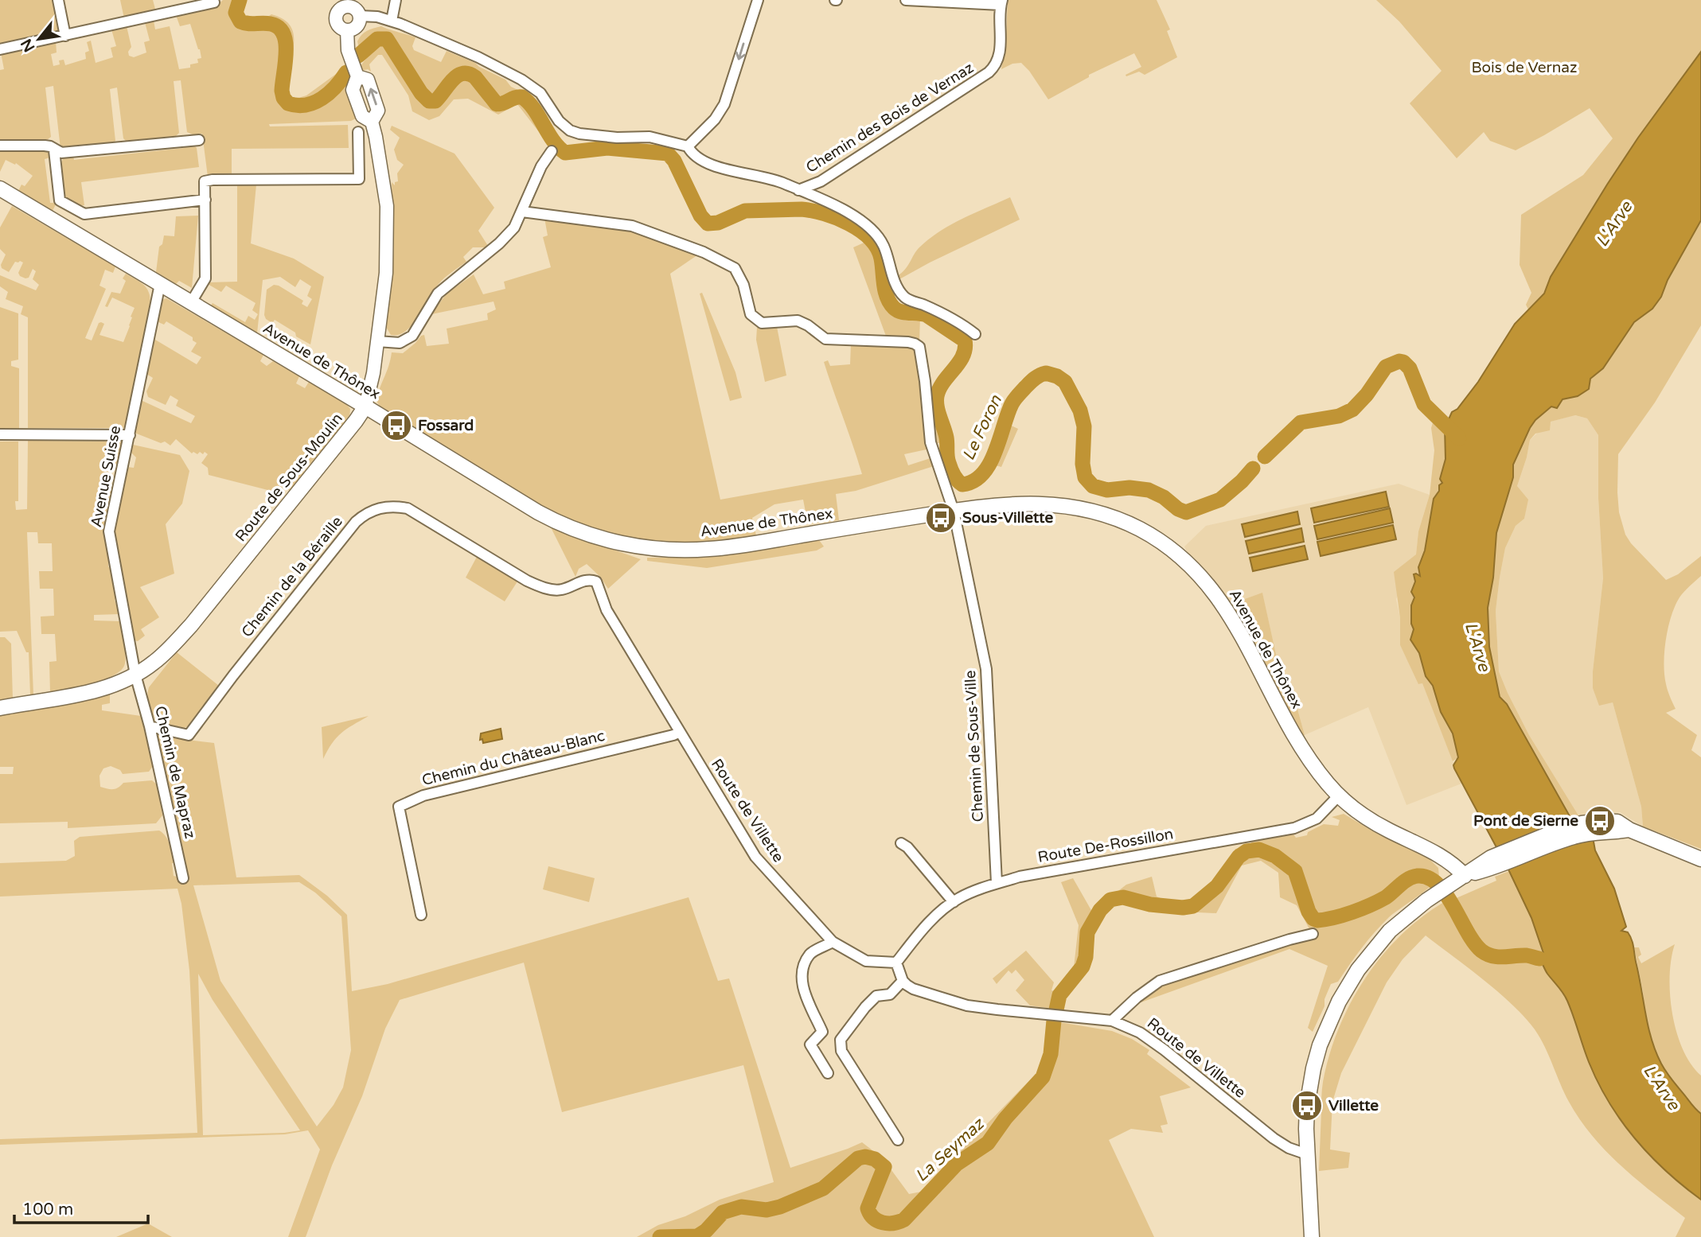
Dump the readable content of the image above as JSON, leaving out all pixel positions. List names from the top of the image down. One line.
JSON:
{"streets":{"main road":["Avenue de Thônex","Route de Sous-Moulin"],"street":["Chemin des Bois de Vernaz","Avenue Suisse","Chemin de la Béraille","Chemin de Sous-Ville","Chemin du Château-Blanc","Chemin de Mapraz","Route de Villette","Route De-Rossillon"]},"crossings":[["Avenue de Thônex","Avenue Suisse"],["Avenue de Thônex","Route de Sous-Moulin"],["Avenue de Thônex","Chemin de Sous-Ville"],["Avenue de Thônex","Route De-Rossillon"],["Avenue Suisse","Route de Sous-Moulin"],["Avenue Suisse","Chemin de Mapraz"],["Route de Sous-Moulin","Chemin de Mapraz"],["Chemin de la Béraille","Chemin de Mapraz"],["Chemin de la Béraille","Route de Villette"],["Chemin de Sous-Ville","Route De-Rossillon"],["Chemin du Château-Blanc","Route de Villette"],["Route de Villette","Route De-Rossillon"]],"water":["L'Arve","Le Foron","La Seymaz"],"parks":["Bois de Vernaz"],"places":{"bus stop":["Fossard","Sous-Villette","Pont de Sierne","Villette"]},"scale_bar":"100 m","north":"bottom left"}
